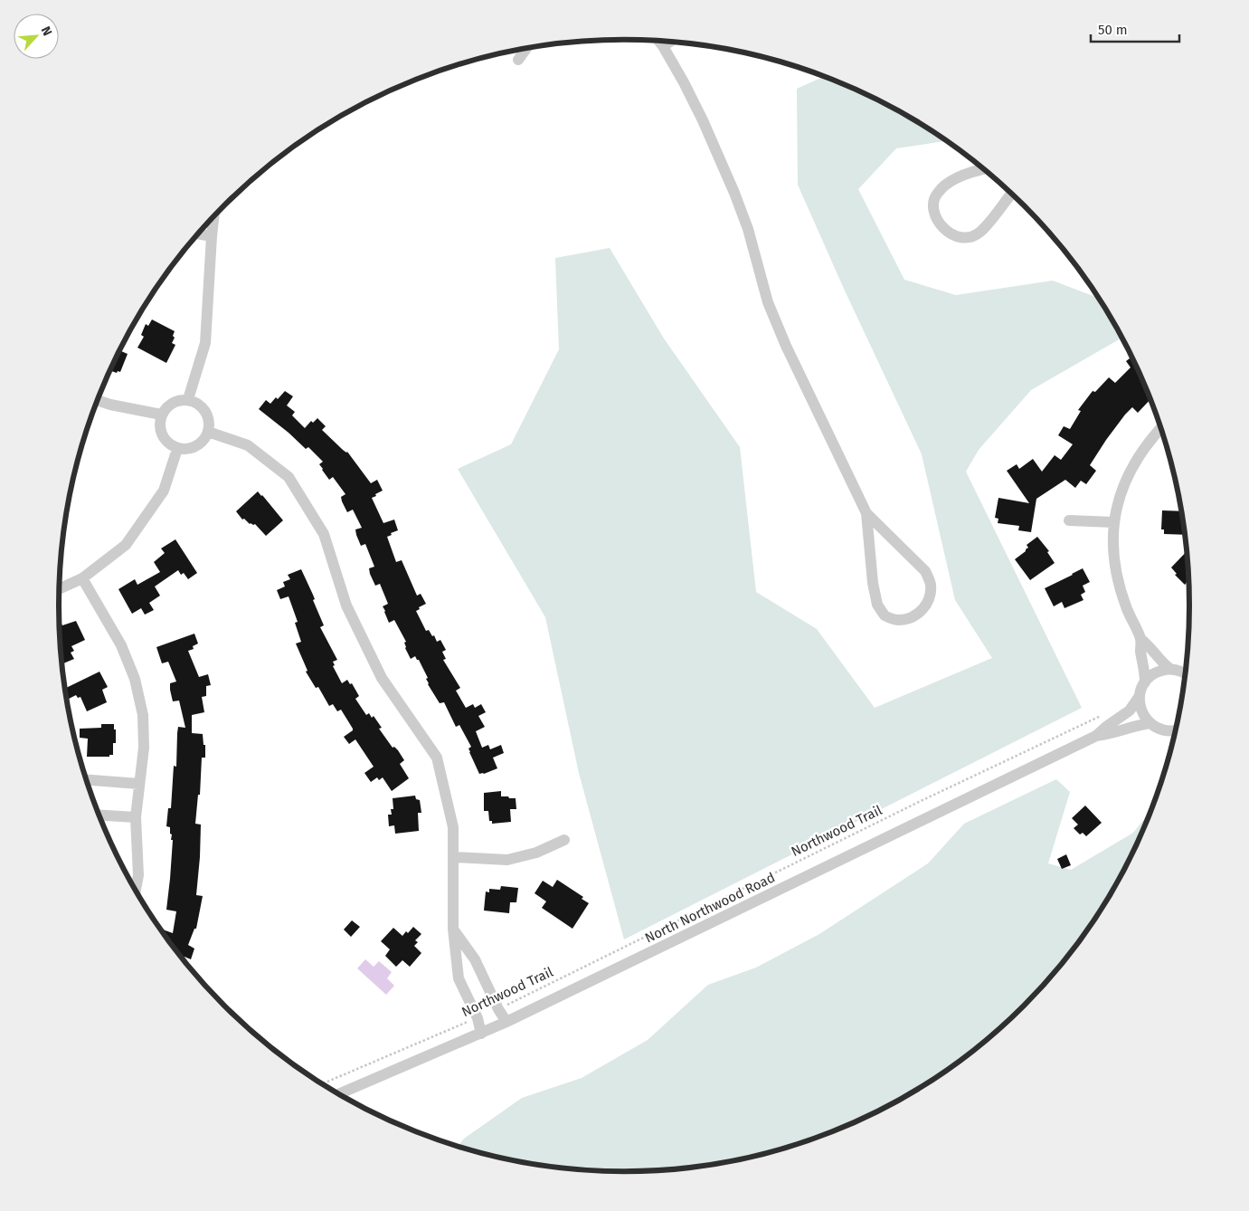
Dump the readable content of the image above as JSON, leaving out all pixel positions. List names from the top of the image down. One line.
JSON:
{"streets":{"street":["North Northwood Road"],"path":["Northwood Trail"]},"scale_bar":"50 m","north":"top right"}
